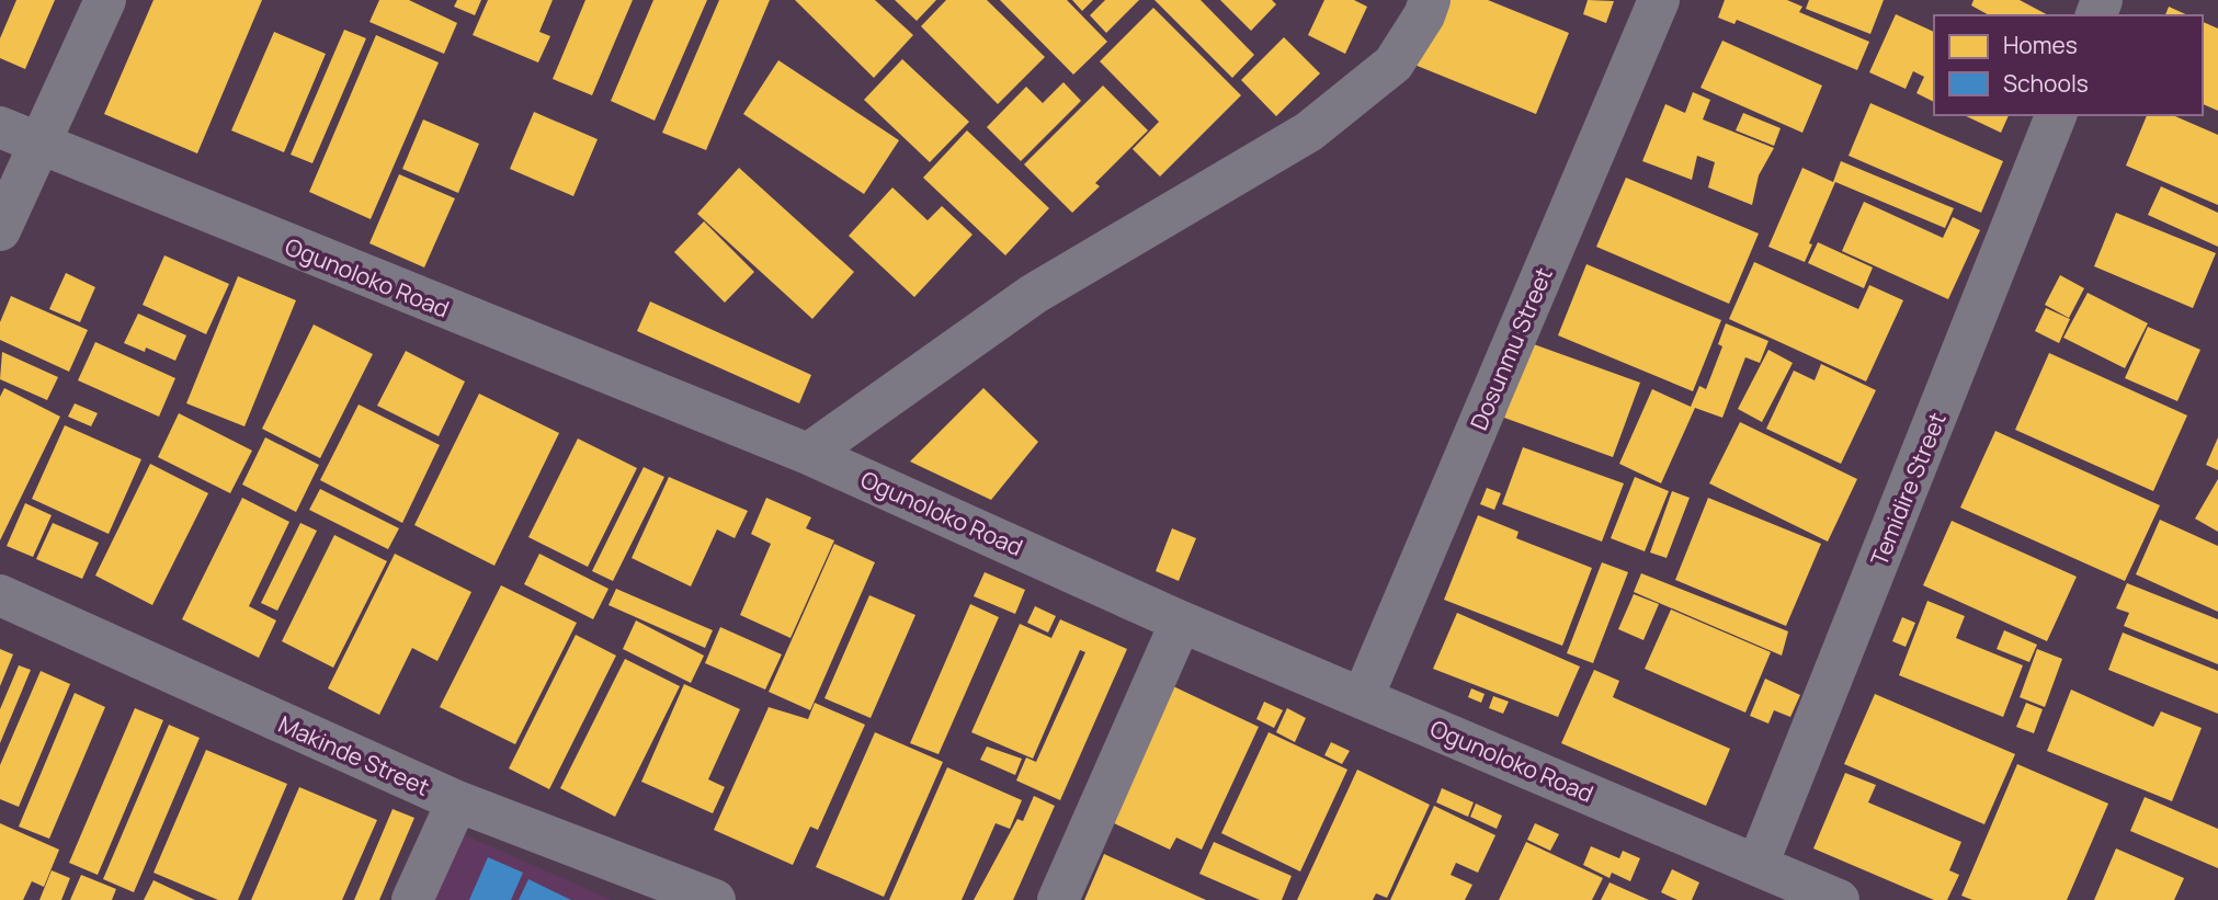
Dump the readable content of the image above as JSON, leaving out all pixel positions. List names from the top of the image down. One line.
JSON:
{"streets":{"street":["Ogunoloko Road","Dosunmu Street","Temidire Street","Makinde Street"]},"crossings":[["Ogunoloko Road","Dosunmu Street"],["Ogunoloko Road","Temidire Street"]],"legend":["Homes","Schools"]}
